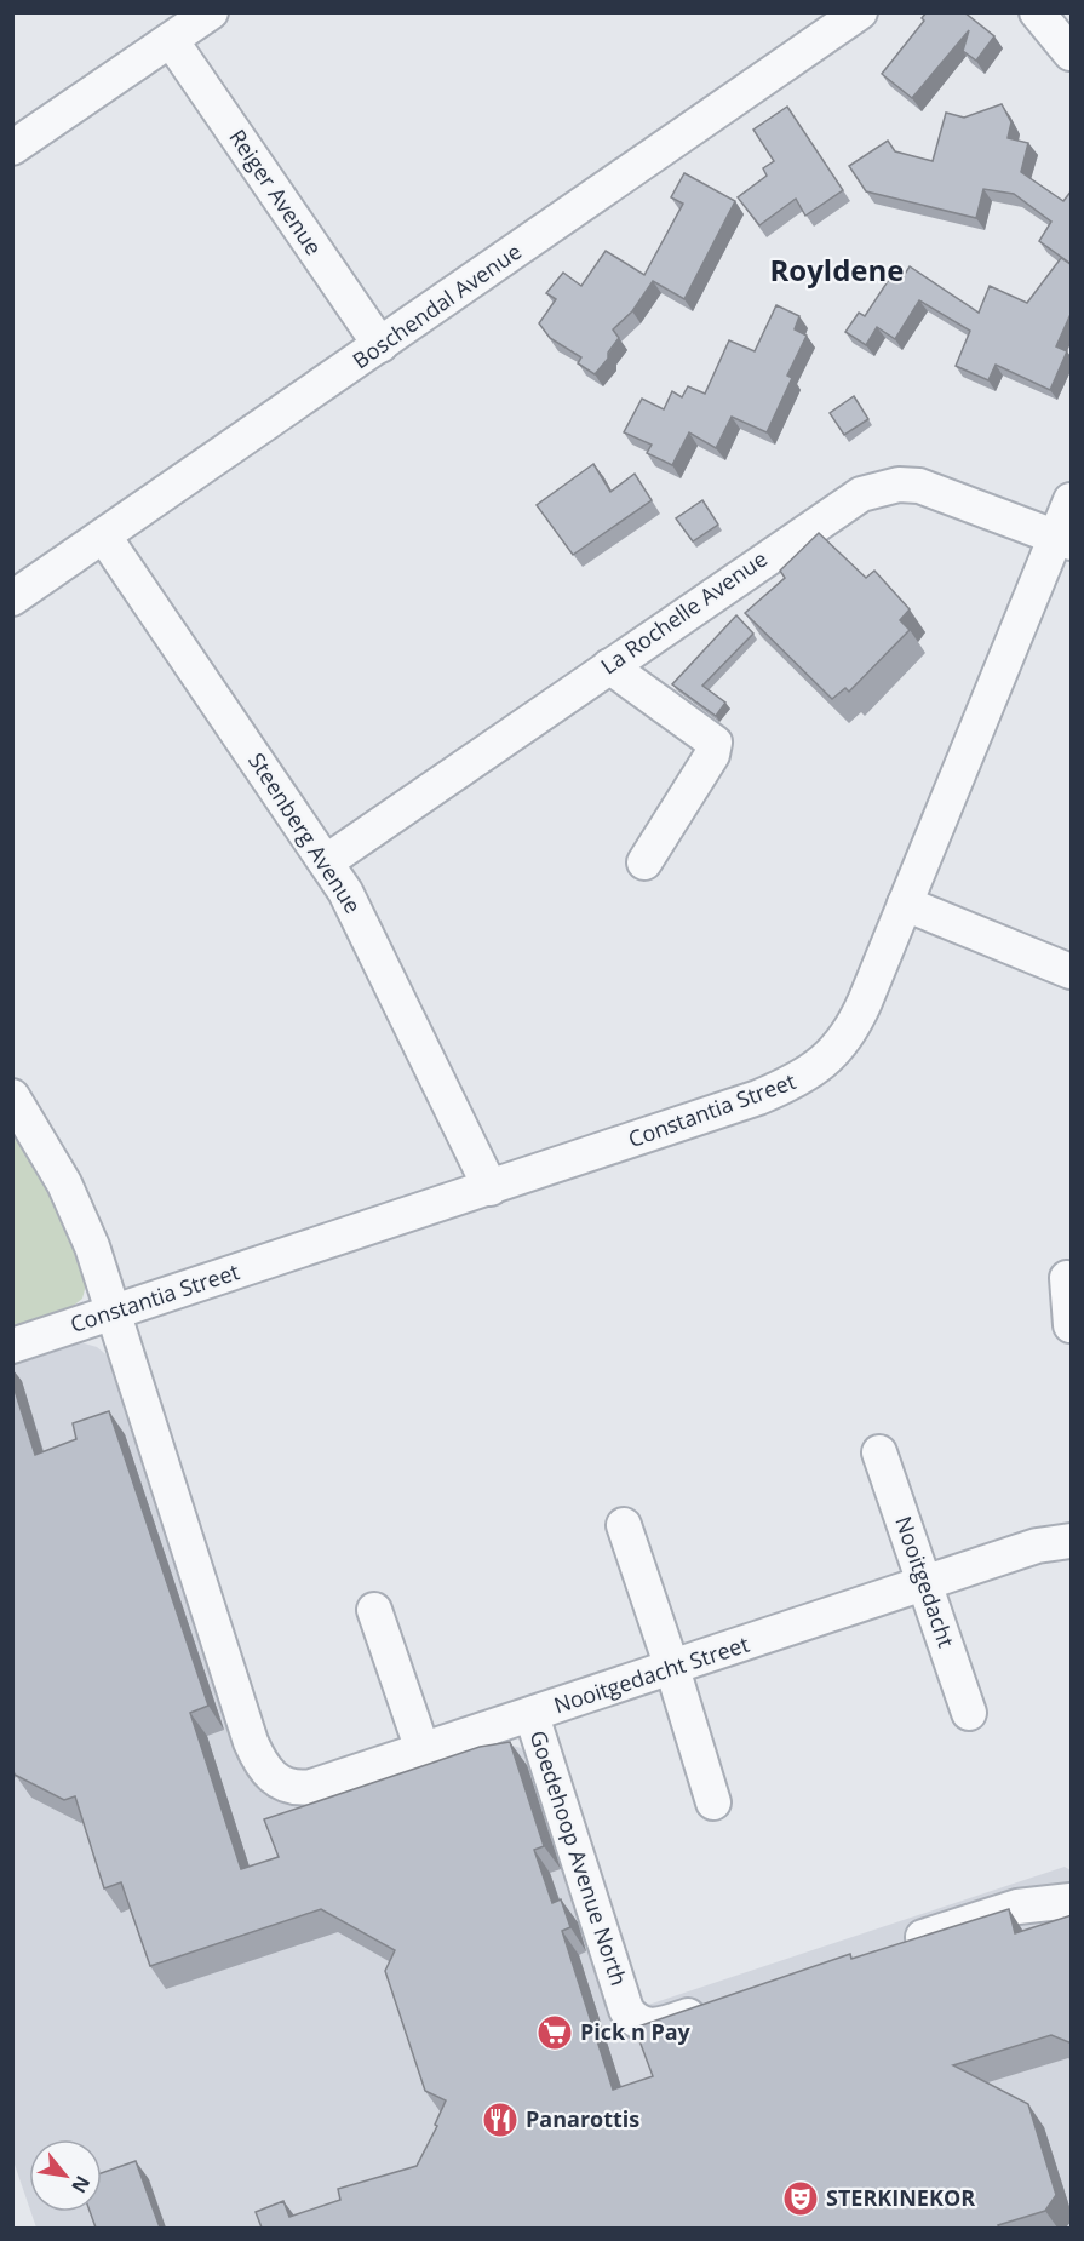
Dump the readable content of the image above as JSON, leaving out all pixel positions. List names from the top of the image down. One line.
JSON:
{"streets":{"street":["Reiger Avenue","Boschendal Avenue","La Rochelle Avenue","Steenberg Avenue","Constantia Street","Nooitgedacht","Nooitgedacht Street","Goedehoop Avenue North"]},"crossings":[["Reiger Avenue","Boschendal Avenue"],["Boschendal Avenue","Steenberg Avenue"],["La Rochelle Avenue","Steenberg Avenue"],["La Rochelle Avenue","Constantia Street"],["Steenberg Avenue","Constantia Street"],["Constantia Street","Nooitgedacht Street"],["Nooitgedacht","Nooitgedacht Street"],["Nooitgedacht Street","Goedehoop Avenue North"]],"districts":["Royldene"],"places":{"supermarket":["Pick n Pay"],"restaurant":["Panarottis"],"theatre":["STERKINEKOR"]},"north":"bottom right"}
